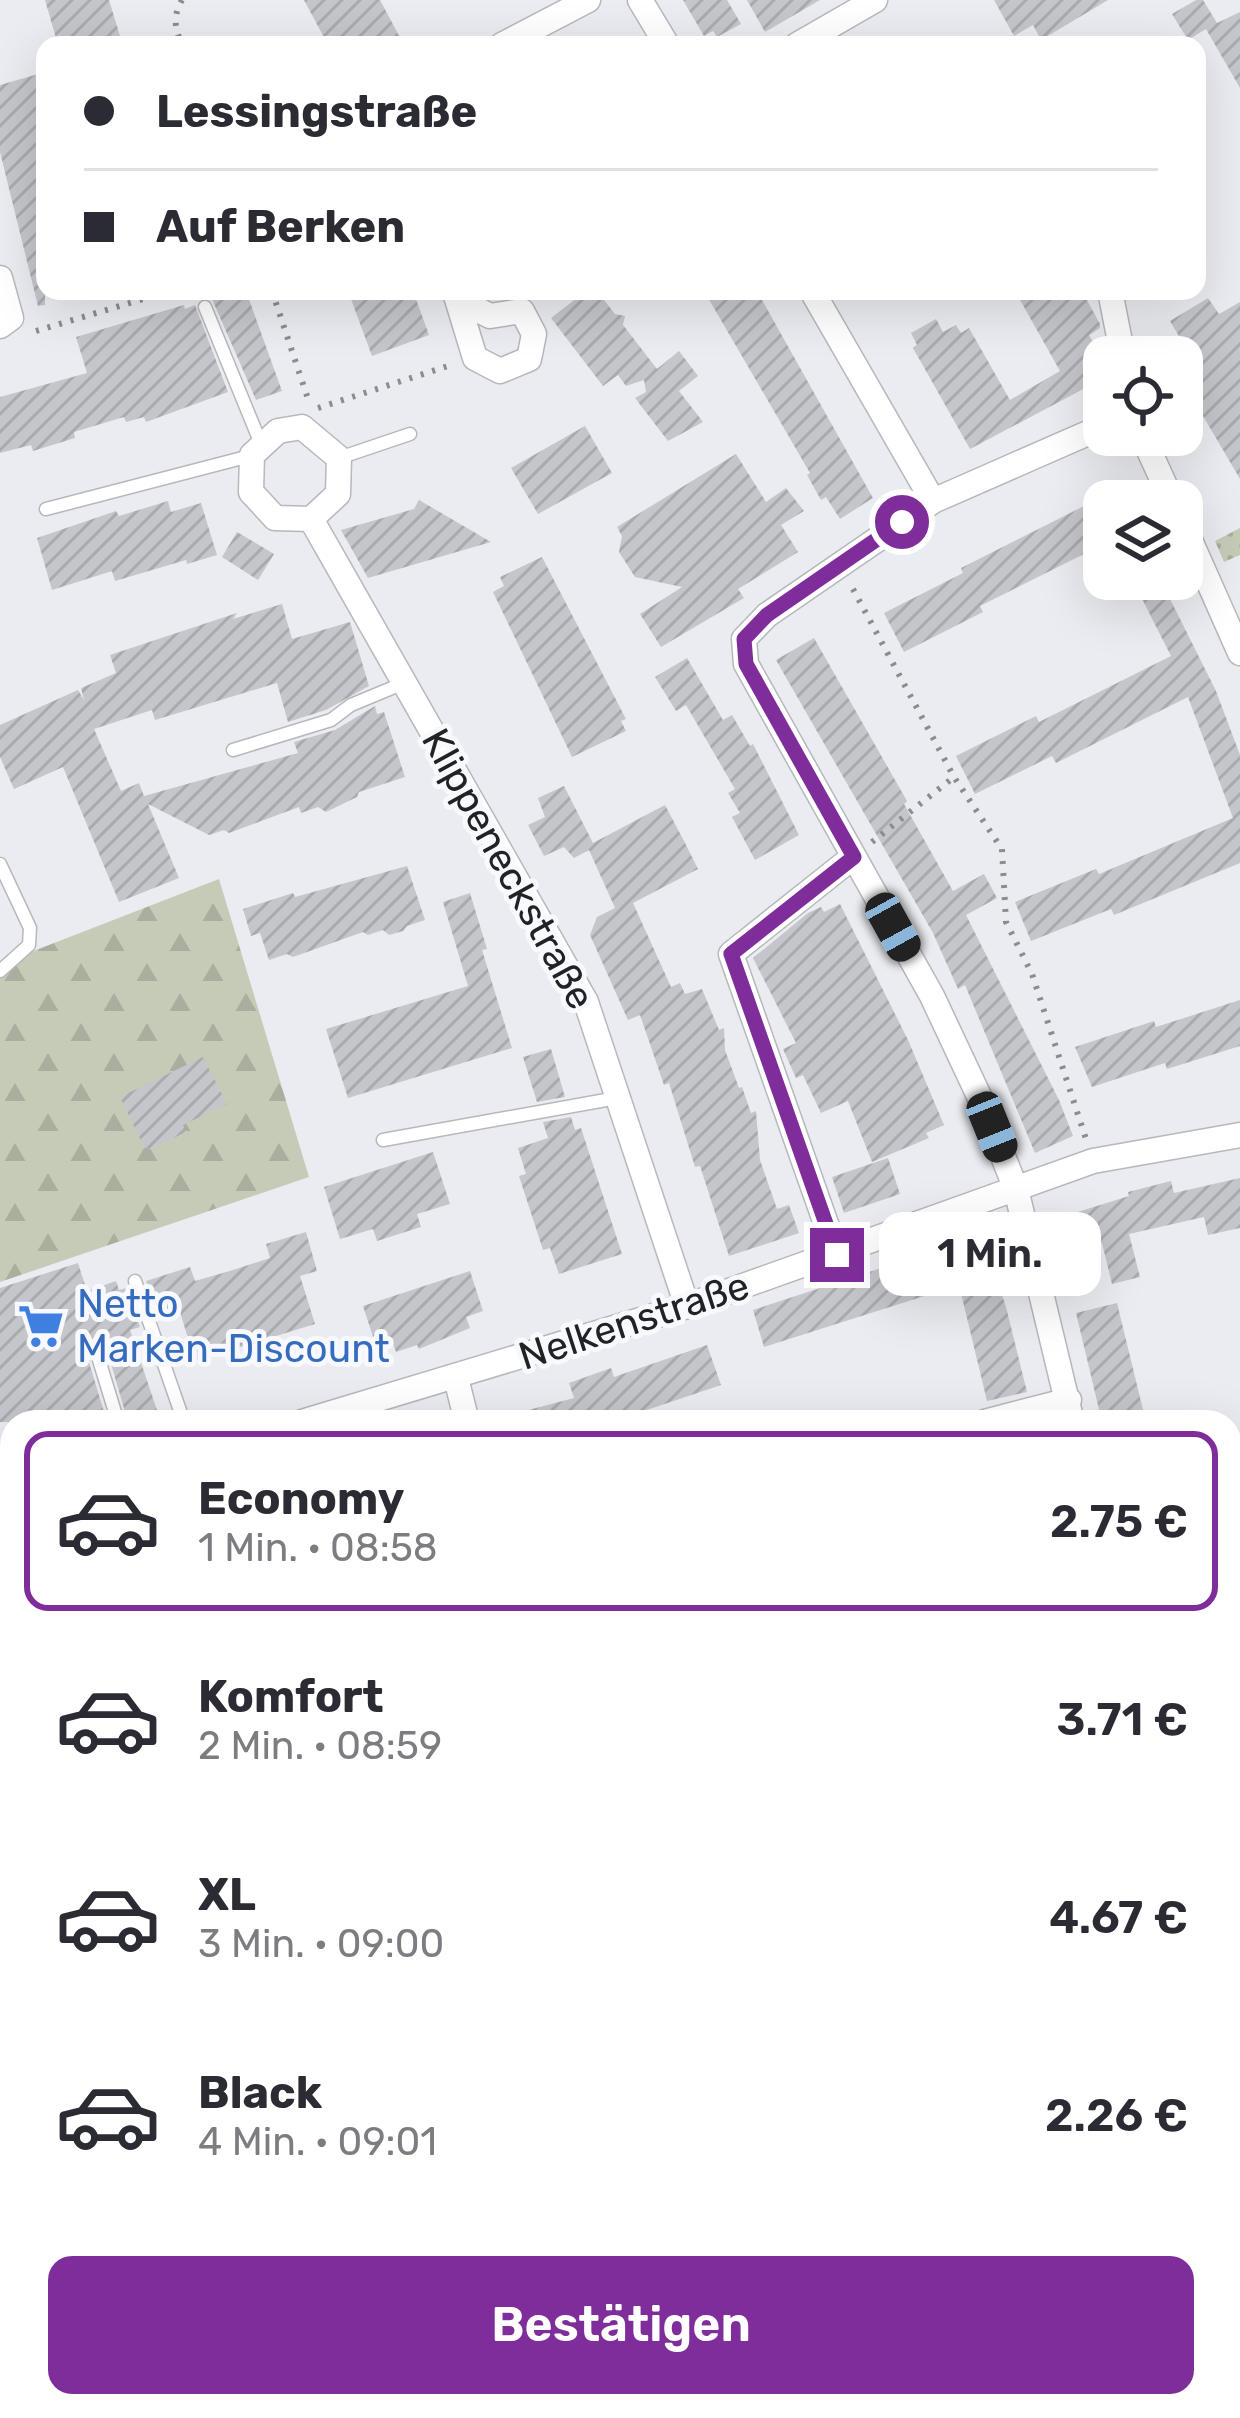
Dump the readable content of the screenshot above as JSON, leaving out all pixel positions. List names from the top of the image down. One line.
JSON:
{"streets":{"street":["Klippeneckstraße","Nelkenstraße"]},"crossings":[["Klippeneckstraße","Nelkenstraße"]],"places":{"supermarket":["Netto Marken-Discount"]},"page":{"banner":["Lessingstraße","Auf Berken"],"bubble":"1 Min.","list":[{"name":"Economy","note":"1 Min. · 08:58","value":"2.75 €"},{"name":"Komfort","note":"2 Min. · 08:59","value":"3.71 €"},{"name":"XL","note":"3 Min. · 09:00","value":"4.67 €"},{"name":"Black","note":"4 Min. · 09:01","value":"2.26 €"}],"buttons":"Bestätigen"}}
